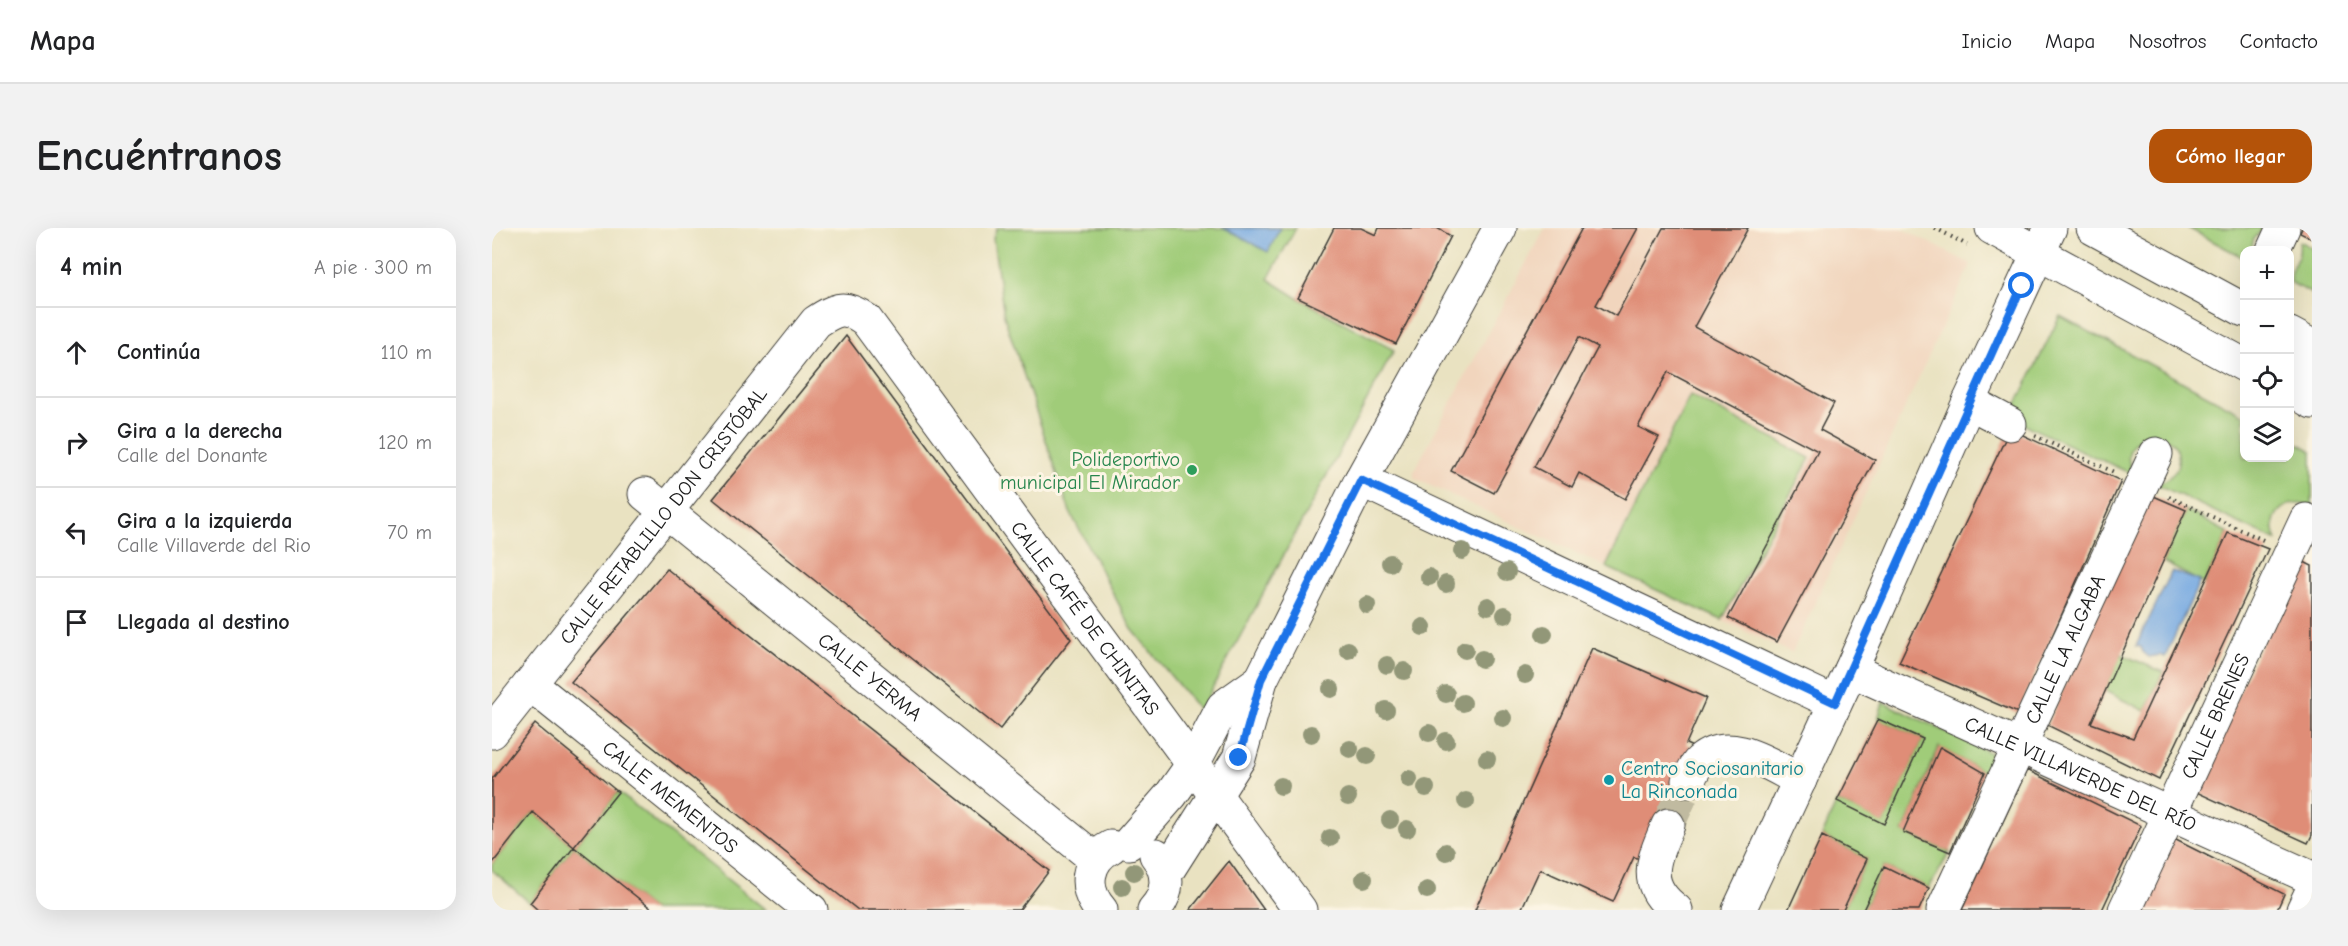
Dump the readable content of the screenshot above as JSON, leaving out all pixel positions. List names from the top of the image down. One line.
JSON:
{"streets":{"street":["CALLE RETABLILLO DON CRISTÓBAL","CALLE CAFÉ DE CHINITAS","CALLE LA ALGABA","CALLE YERMA","CALLE BRENES","CALLE VILLAVERDE DEL RÍO","CALLE MEMENTOS"]},"crossings":[["CALLE RETABLILLO DON CRISTÓBAL","CALLE CAFÉ DE CHINITAS"],["CALLE RETABLILLO DON CRISTÓBAL","CALLE YERMA"],["CALLE RETABLILLO DON CRISTÓBAL","CALLE MEMENTOS"],["CALLE LA ALGABA","CALLE VILLAVERDE DEL RÍO"],["CALLE BRENES","CALLE VILLAVERDE DEL RÍO"]],"places":["Polideportivo municipal El Mirador","Centro Sociosanitario La Rinconada"],"page":{"header":"Mapa","nav":["Inicio","Mapa","Nosotros","Contacto"],"buttons":"Cómo llegar","title":"Encuéntranos","heading":["4 min","A pie · 300 m"],"map_buttons":["+","−"],"list":[["Continúa","110 m"],["Gira a la derecha","Calle del Donante","120 m"],["Gira a la izquierda","Calle Villaverde del Rio","70 m"],"Llegada al destino"]}}
